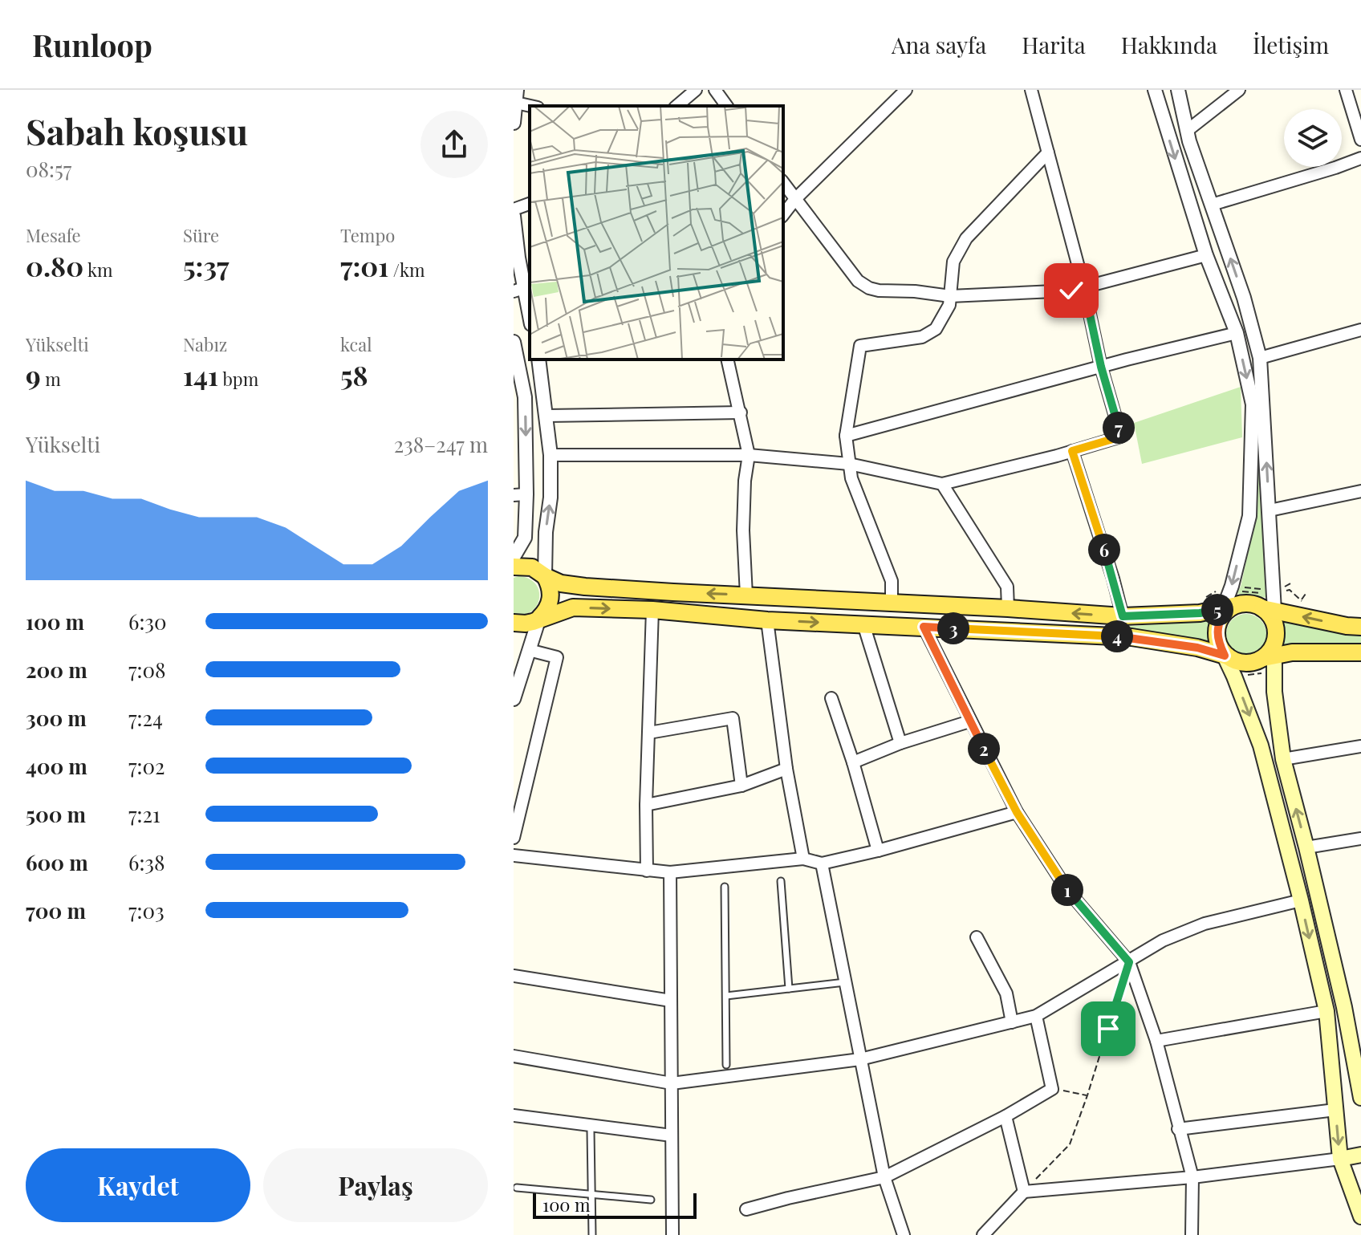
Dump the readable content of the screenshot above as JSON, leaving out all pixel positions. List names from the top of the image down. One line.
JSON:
{"scale_bar":"100 m","page":{"header":"Runloop","nav":["Ana sayfa","Harita","Hakkında","İletişim"],"heading":["Sabah koşusu","08:57"],"stats":[["Mesafe","0.80 km"],["Süre","5:37"],["Tempo","7:01 /km"],["Yükselti","9 m"],["Nabız","141 bpm"],["kcal","58"]],"pins":["7","6","5","3","4","2","1"],"chart":["Yükselti","238–247 m"],"list":[{"name":"100 m","note":"6:30"},{"name":"200 m","note":"7:08"},{"name":"300 m","note":"7:24"},{"name":"400 m","note":"7:02"},{"name":"500 m","note":"7:21"},{"name":"600 m","note":"6:38"},{"name":"700 m","note":"7:03"}],"buttons":["Kaydet","Paylaş"],"scale":"100 m"}}
